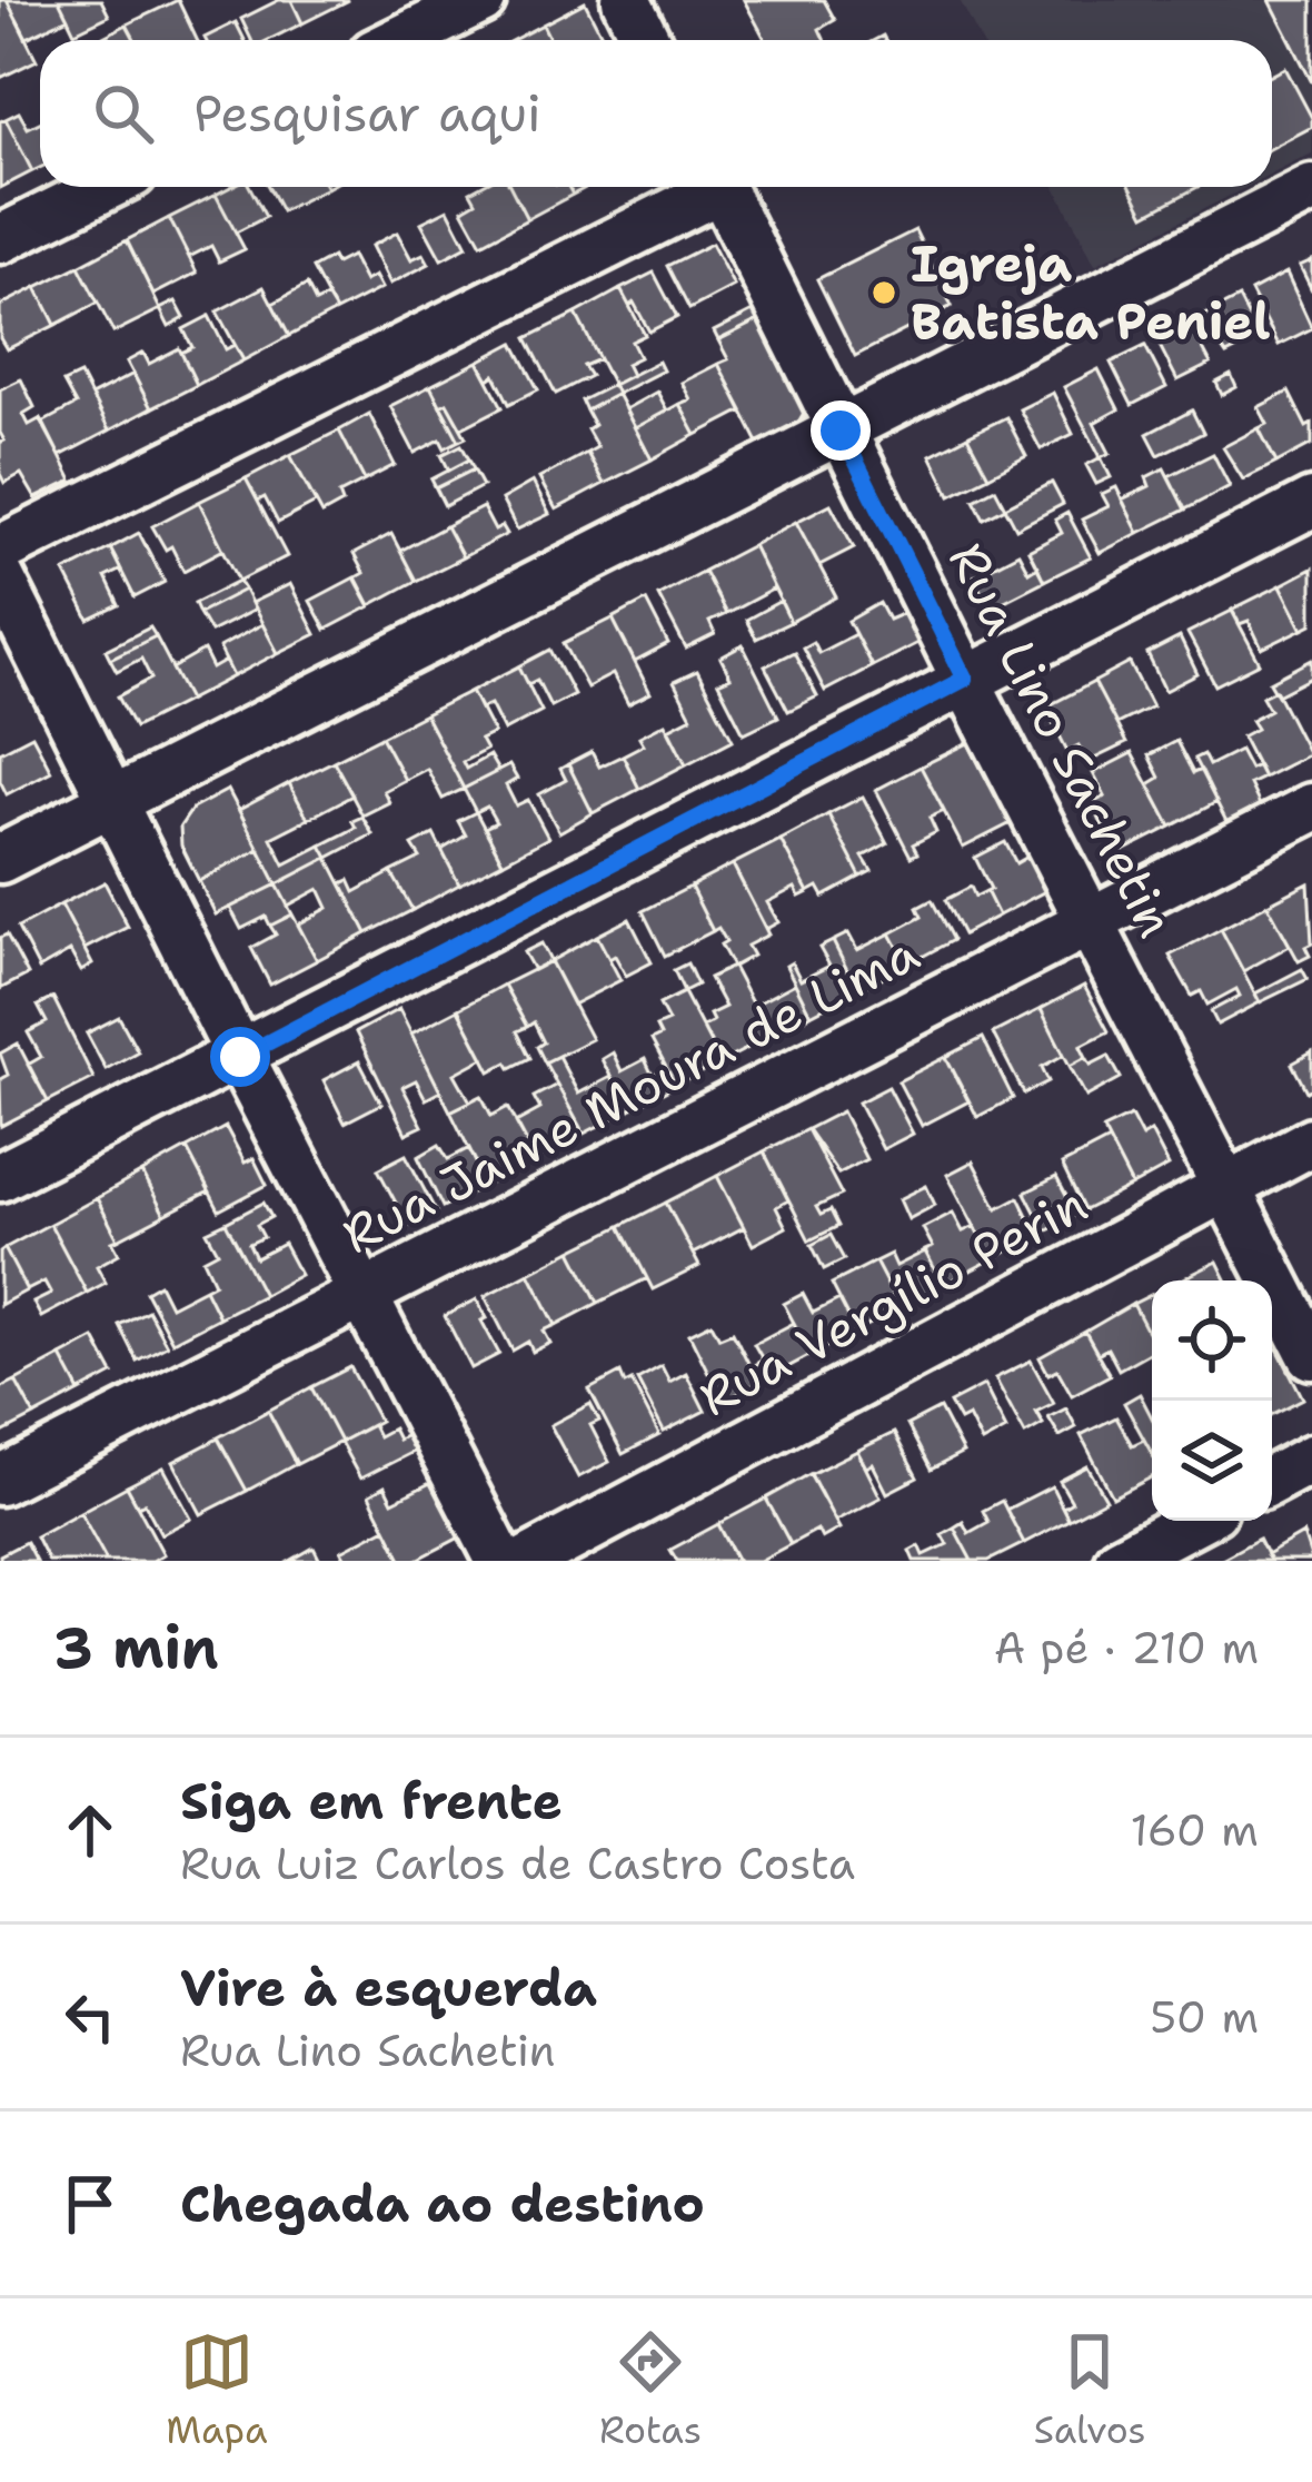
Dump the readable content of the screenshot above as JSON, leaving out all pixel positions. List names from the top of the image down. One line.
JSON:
{"streets":{"street":["Rua Lino Sachetin","Rua Jaime Moura de Lima","Rua Vergílio Perin"]},"crossings":[["Rua Lino Sachetin","Rua Jaime Moura de Lima"],["Rua Lino Sachetin","Rua Vergílio Perin"]],"places":["Igreja Batista Peniel"],"page":{"search":"Pesquisar aqui","heading":["3 min","A pé · 210 m"],"list":[["Siga em frente","Rua Luiz Carlos de Castro Costa","160 m"],["Vire à esquerda","Rua Lino Sachetin","50 m"],"Chegada ao destino"],"nav":["Mapa","Rotas","Salvos"]}}
